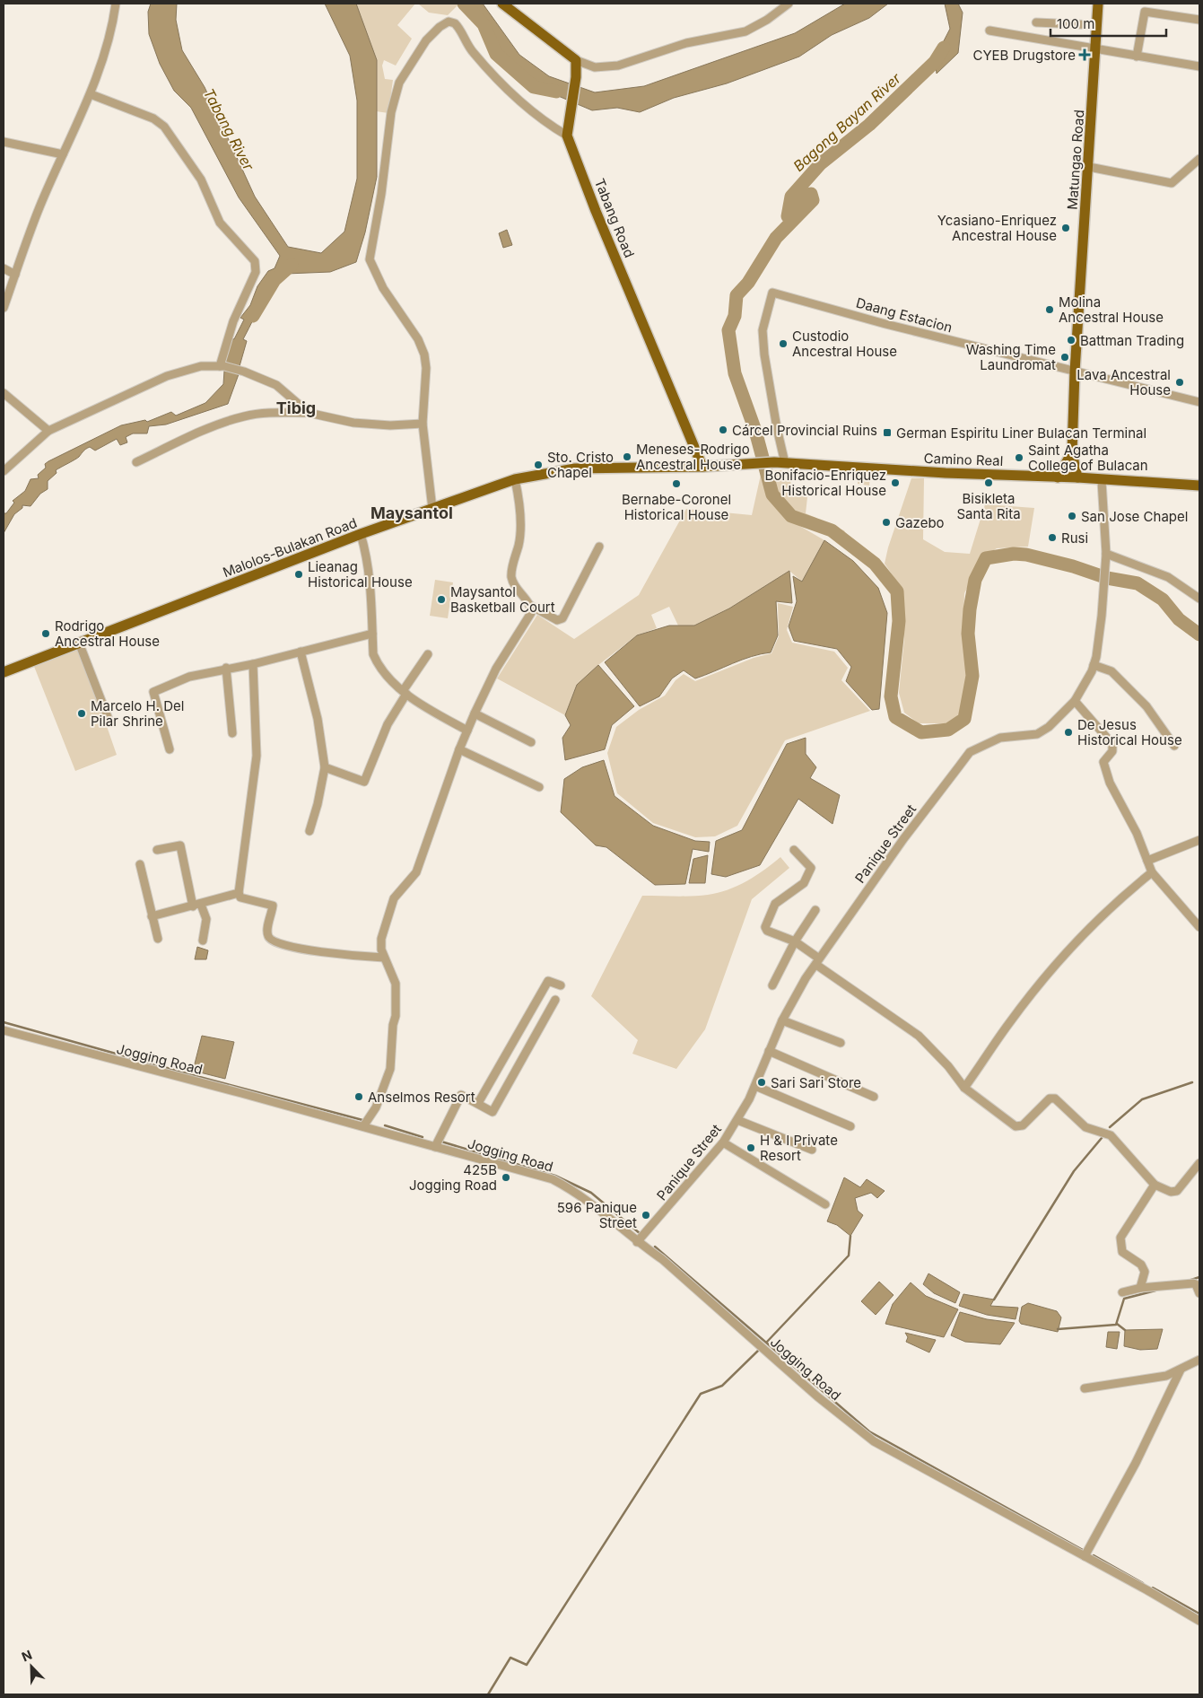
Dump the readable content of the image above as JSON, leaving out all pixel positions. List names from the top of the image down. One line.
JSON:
{"streets":{"main road":["Matungao Road","Tabang Road","Camino Real","Malolos-Bulakan Road"],"street":["Daang Estacion","Panique Street","Jogging Road"]},"crossings":[["Matungao Road","Daang Estacion"],["Matungao Road","Camino Real"],["Tabang Road","Malolos-Bulakan Road"],["Daang Estacion","Camino Real"],["Camino Real","Malolos-Bulakan Road"],["Camino Real","Panique Street"],["Panique Street","Jogging Road"]],"districts":["Tibig","Maysantol"],"water":["Bagong Bayan River","Tabang River"],"places":{"health":["CYEB Drugstore"],"other":["Ycasiano-Enriquez Ancestral House","Molina Ancestral House","Battman Trading","Custodio Ancestral House","Washing Time Laundromat","Lava Ancestral House","Cárcel Provincial Ruins","Meneses-Rodrigo Ancestral House","Saint Agatha College of Bulacan","Sto. Cristo Chapel","Bonifacio-Enriquez Historical House","Bisikleta Santa Rita","Bernabe-Coronel Historical House","San Jose Chapel","Gazebo","Rusi","Lieanag Historical House","Maysantol Basketball Court","Rodrigo Ancestral House","Marcelo H. Del Pilar Shrine","De Jesus Historical House","Sari Sari Store","Anselmos Resort","H & I Private Resort","425B Jogging Road","596 Panique Street"],"transit":["German Espiritu Liner Bulacan Terminal"]},"scale_bar":"100 m","north":"top left"}
